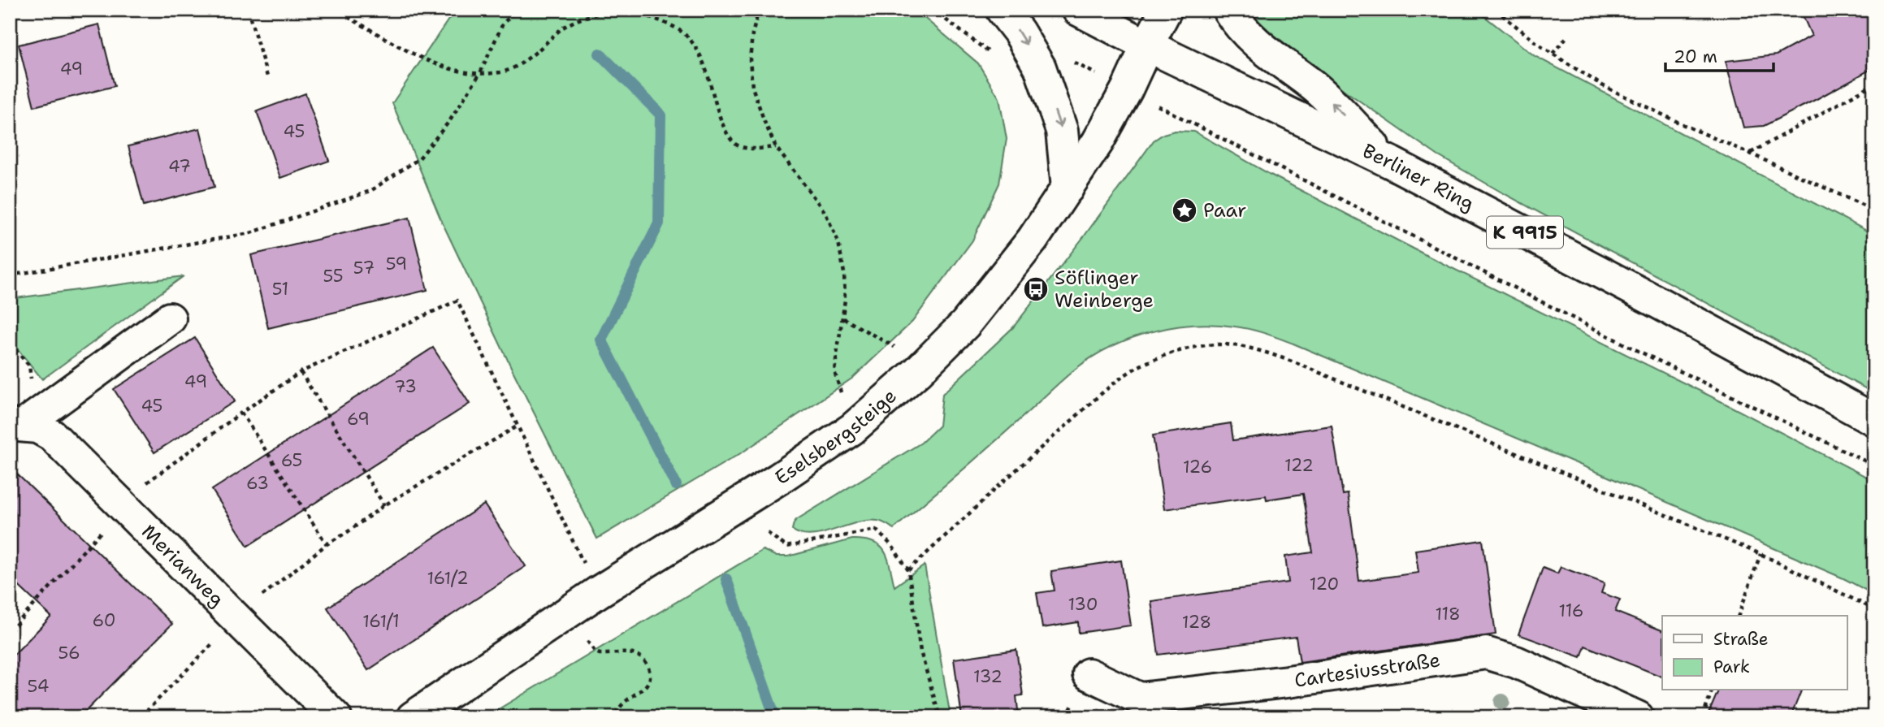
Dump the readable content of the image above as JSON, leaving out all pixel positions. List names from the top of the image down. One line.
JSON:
{"streets":{"street":["Berliner Ring","K 9915","Eselsbergsteige","Merianweg","Cartesiusstraße"]},"crossings":[["Berliner Ring","Eselsbergsteige"]],"places":{"place":["Paar"],"bus stop":["Söflinger Weinberge"]},"house_numbers":["49","45","47","59","57","55","51","49","73","45","69","65","122","126","63","161/2","120","130","116","118","60","161/1","128","56","132","54"],"legend":["Straße","Park"],"scale_bar":"20 m"}
